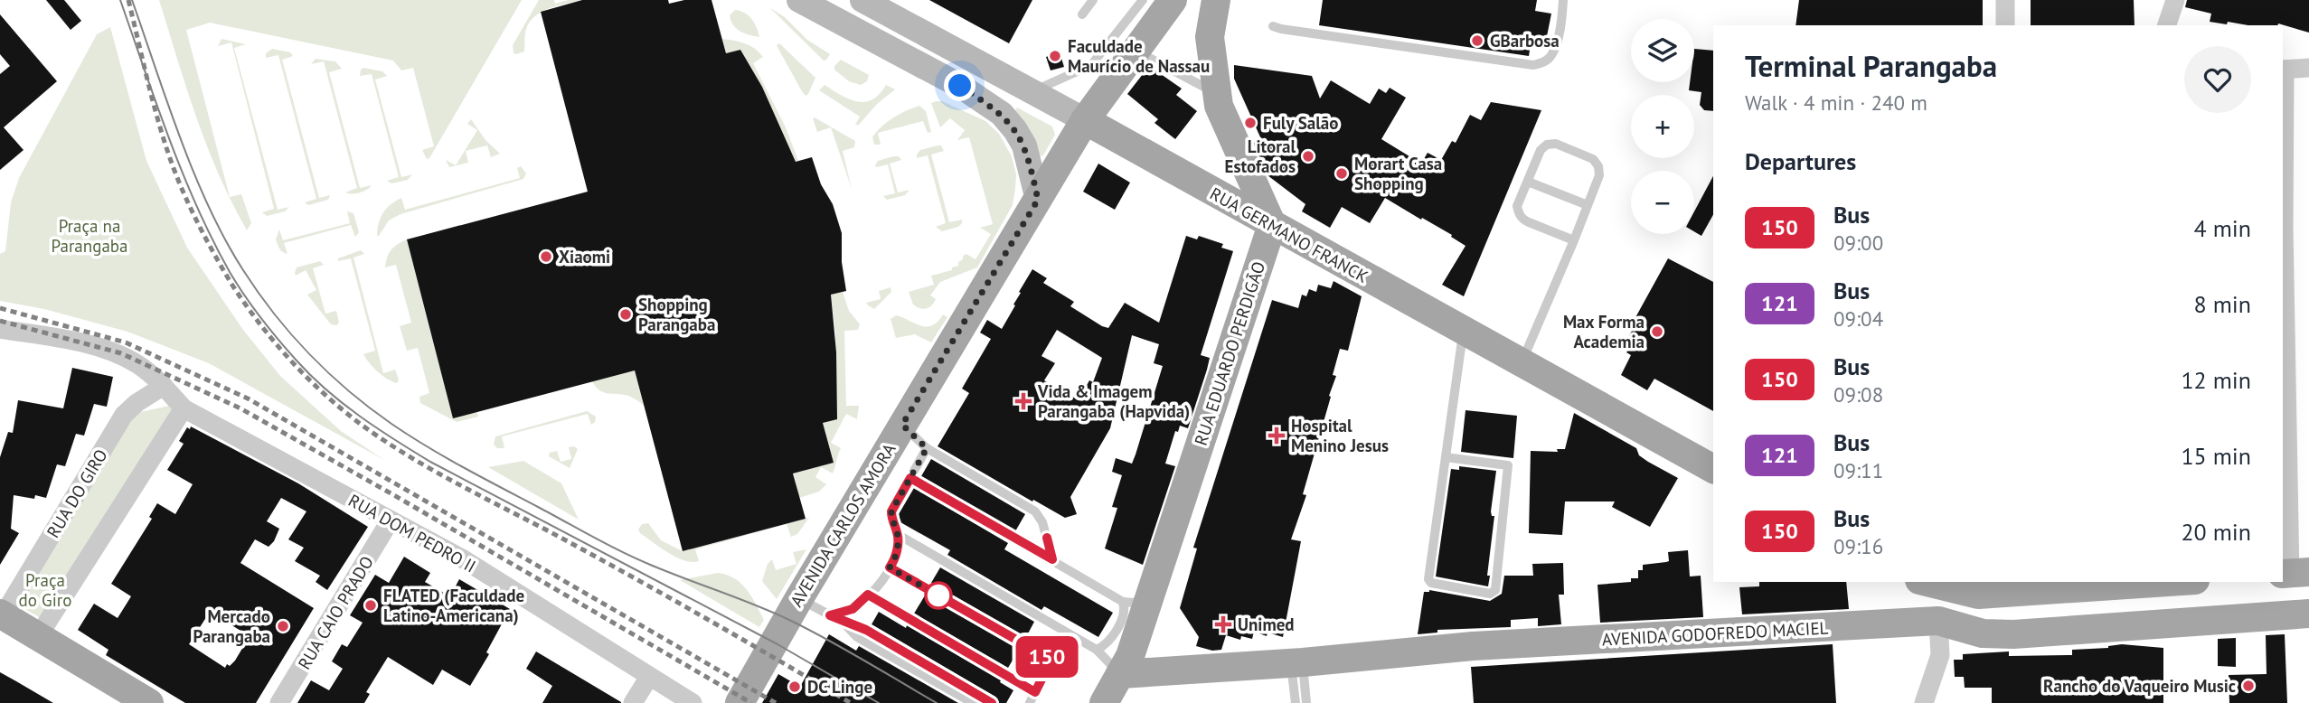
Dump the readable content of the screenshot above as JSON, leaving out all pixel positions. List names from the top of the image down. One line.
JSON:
{"streets":{"main road":["RUA GERMANO FRANCK","RUA EDUARDO PERDIGÃO","AVENIDA CARLOS AMORA","AVENIDA GODOFREDO MACIEL"],"street":["RUA DO GIRO","RUA DOM PEDRO II","RUA CAIO PRADO"]},"crossings":[["RUA GERMANO FRANCK","RUA EDUARDO PERDIGÃO"],["RUA GERMANO FRANCK","AVENIDA CARLOS AMORA"],["RUA EDUARDO PERDIGÃO","AVENIDA GODOFREDO MACIEL"],["RUA DO GIRO","RUA DOM PEDRO II"],["RUA DOM PEDRO II","RUA CAIO PRADO"]],"parks":["Praça na Parangaba","Praça do Giro"],"places":{"other":["GBarbosa","Faculdade Maurício de Nassau","Fuly Salão","Litoral Estofados","Morart Casa Shopping","Xiaomi","Shopping Parangaba","Max Forma Academia","FLATED (Faculdade Latino-Americana)","Mercado Parangaba","Rancho do Vaqueiro Music","DC Linge"],"health":["Vida & Imagem Parangaba (Hapvida)","Hospital Menino Jesus","Unimed"]},"lines":["bus line 150"],"page":{"on_map":"150","map_buttons":["+","−"],"heading":[["Terminal Parangaba","Walk · 4 min · 240 m"],"Departures"],"list":[{"mark":"150","name":"Bus","note":"09:00","value":"4 min"},{"mark":"121","name":"Bus","note":"09:04","value":"8 min"},{"mark":"150","name":"Bus","note":"09:08","value":"12 min"},{"mark":"121","name":"Bus","note":"09:11","value":"15 min"},{"mark":"150","name":"Bus","note":"09:16","value":"20 min"}]}}
